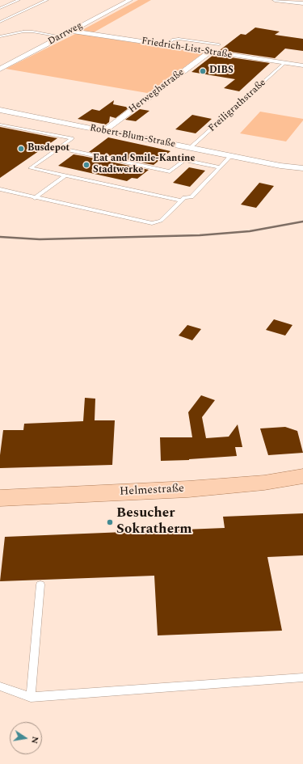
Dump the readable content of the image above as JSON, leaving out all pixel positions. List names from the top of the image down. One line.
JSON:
{"streets":{"main road":["Helmestraße"],"street":["Darrweg","Friedrich-List-Straße","Herweghstraße","Robert-Blum-Straße"],"lane":["Freiligrathstraße"]},"crossings":[["Darrweg","Friedrich-List-Straße"],["Friedrich-List-Straße","Herweghstraße"],["Friedrich-List-Straße","Freiligrathstraße"],["Herweghstraße","Robert-Blum-Straße"],["Freiligrathstraße","Robert-Blum-Straße"]],"places":["DIBS","Busdepot","Eat and Smile-Kantine Stadtwerke","Besucher Sokratherm"],"north":"right"}
